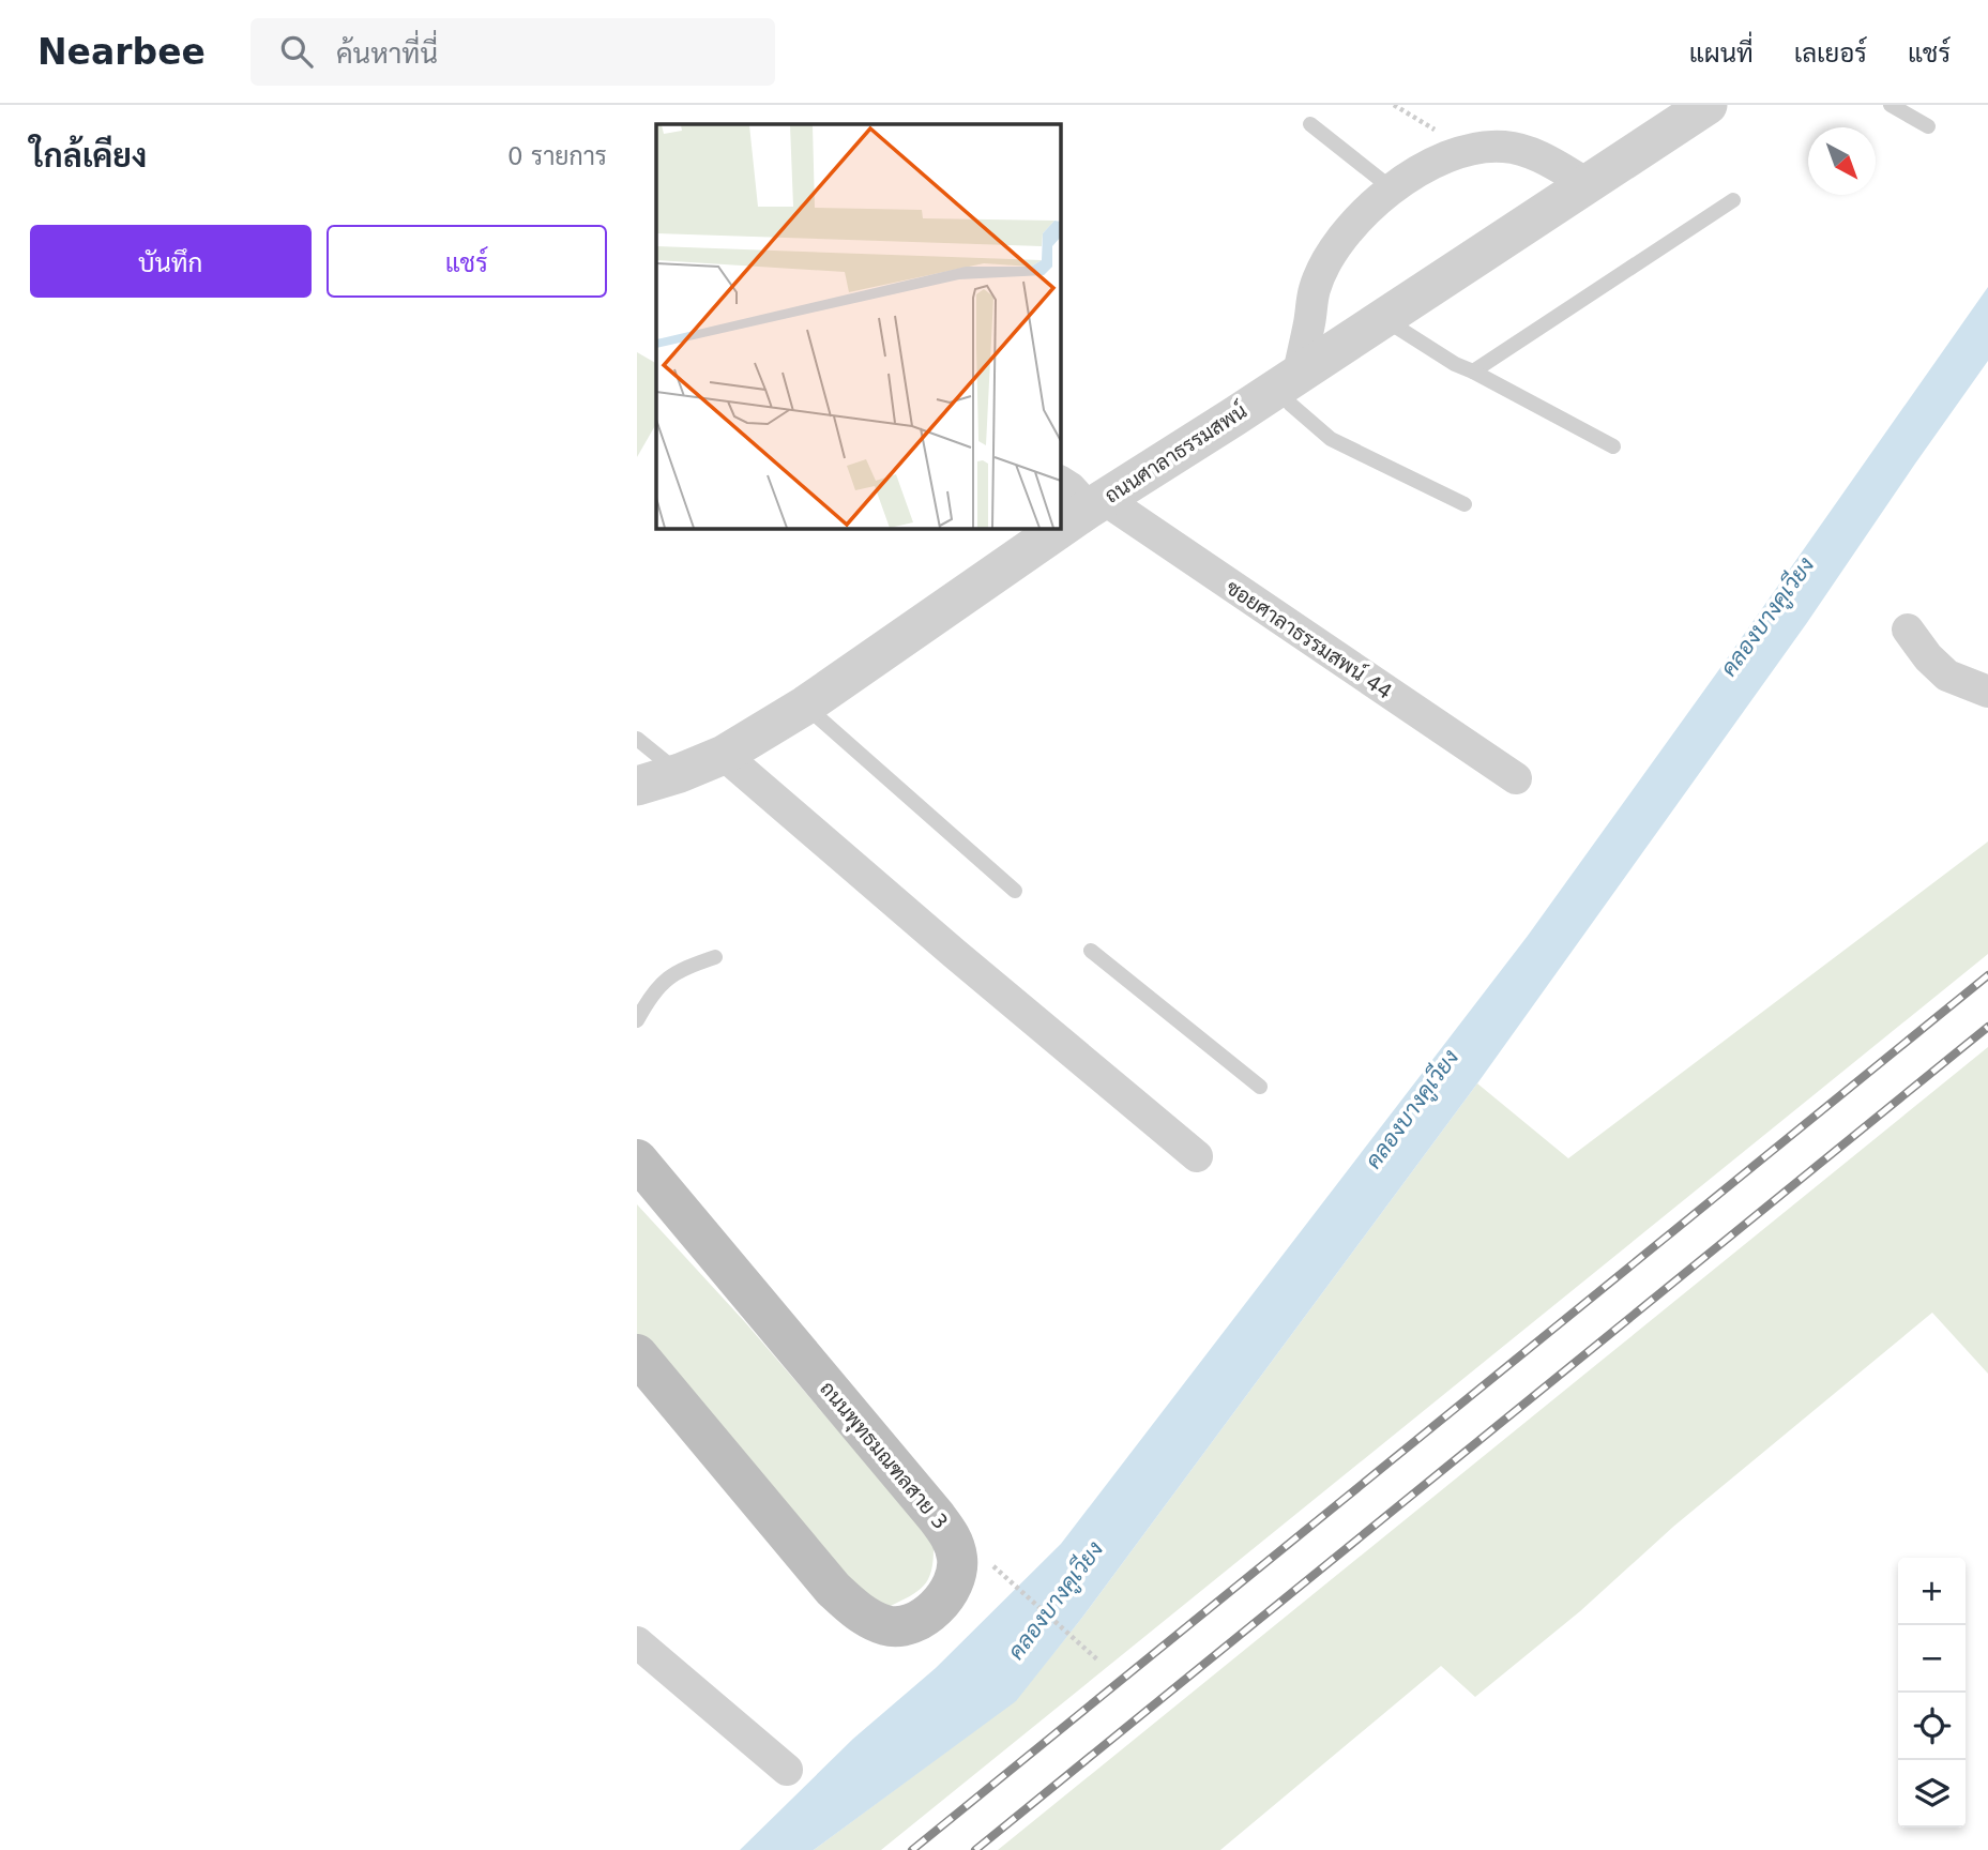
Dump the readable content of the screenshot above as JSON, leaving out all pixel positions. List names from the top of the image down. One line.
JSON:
{"streets":{"main road":["ถนนพุทธมณฑลสาย 3"],"street":["ถนนศาลาธรรมสพน์","ซอยศาลาธรรมสพน์ 44"]},"crossings":[["ถนนศาลาธรรมสพน์","ซอยศาลาธรรมสพน์ 44"]],"water":["คลองบางคูเวียง"],"north":"bottom right","page":{"header":"Nearbee","search":"ค้นหาที่นี่","nav":["แผนที่","เลเยอร์","แชร์"],"heading":["ใกล้เคียง","0 รายการ"],"buttons":["บันทึก","แชร์"],"map_buttons":["+","−"]}}
